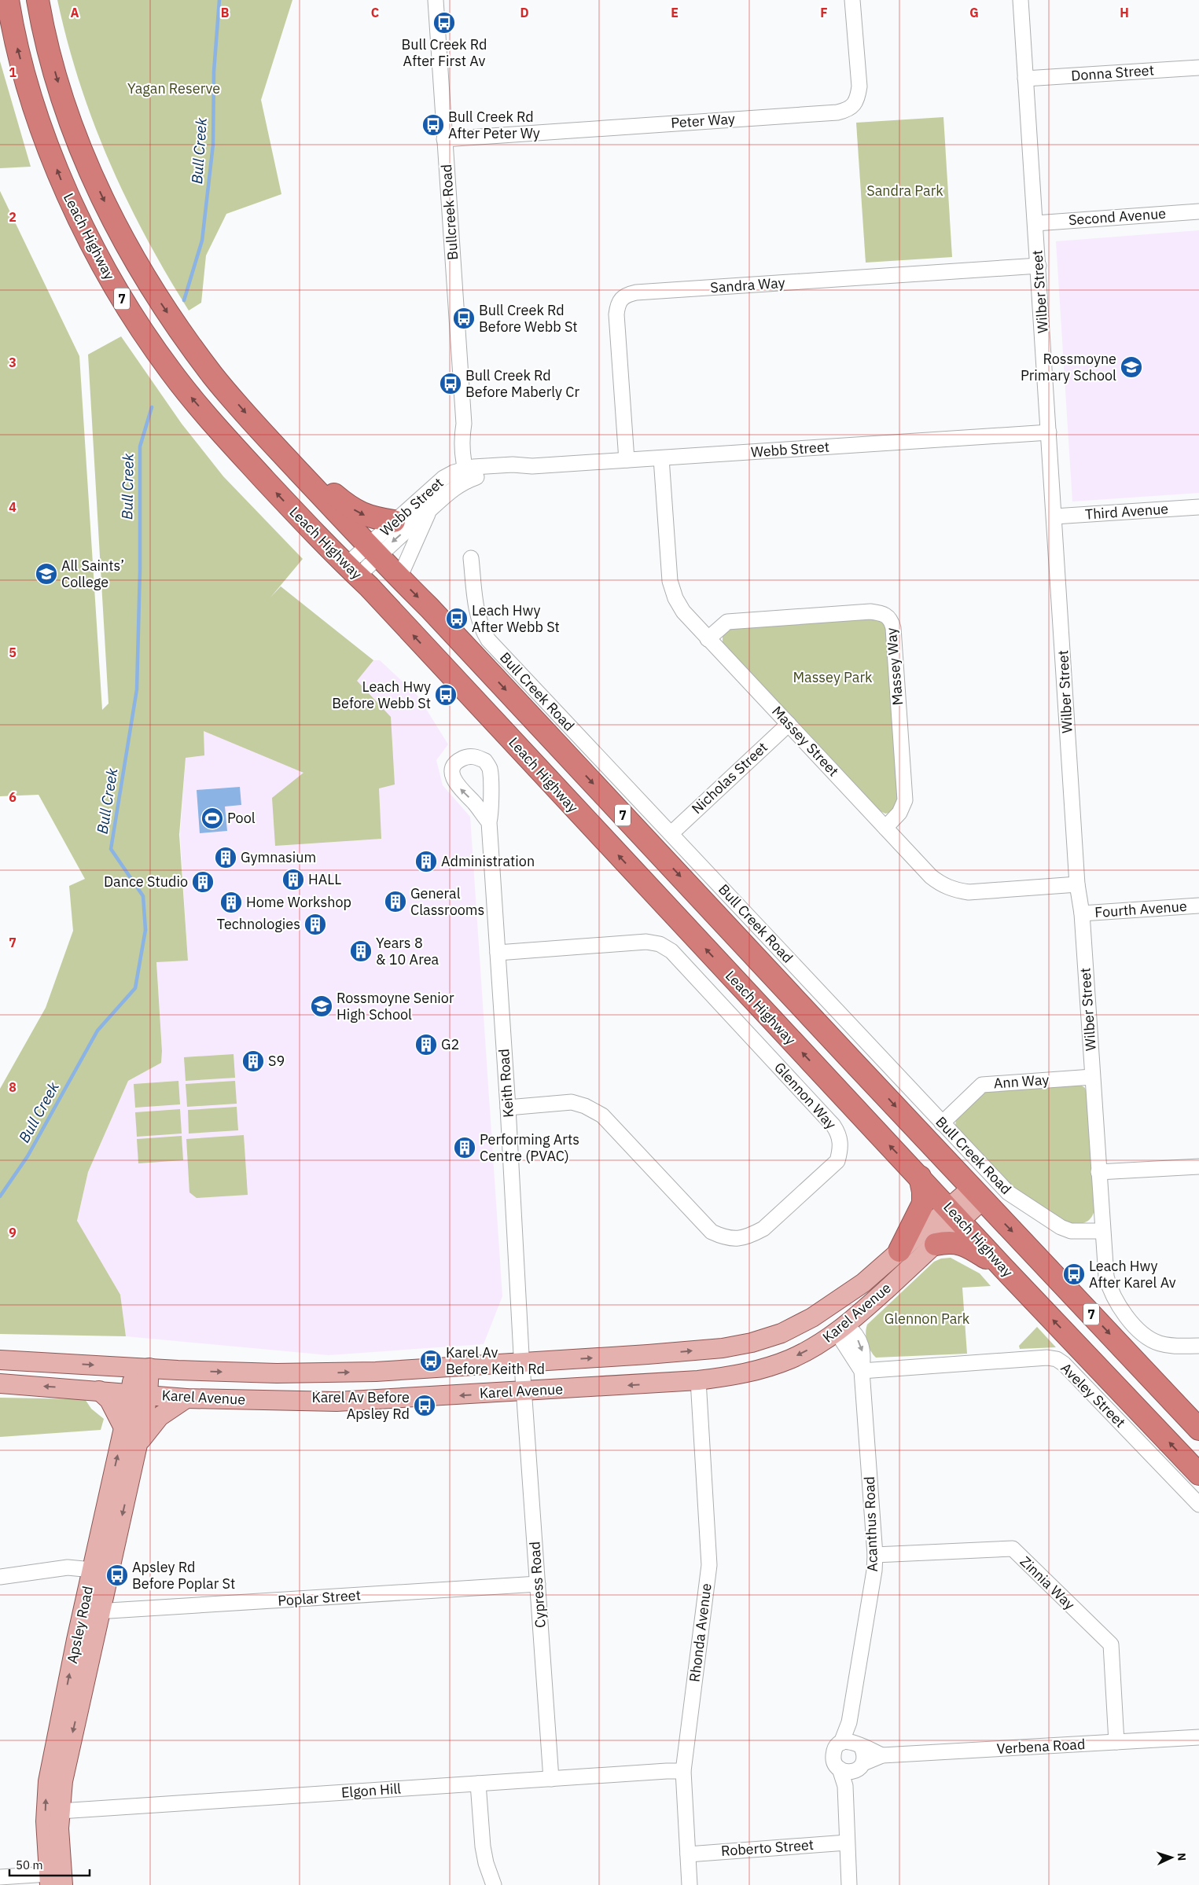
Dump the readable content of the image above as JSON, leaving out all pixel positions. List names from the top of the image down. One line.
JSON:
{"streets":{"highway":["Leach Highway","7"],"main road":["Karel Avenue","Apsley Road"],"street":["Donna Street","Peter Way","Bullcreek Road","Second Avenue","Sandra Way","Wilber Street","Webb Street","Third Avenue","Massey Way","Bull Creek Road","Massey Street","Nicholas Street","Fourth Avenue","Ann Way","Keith Road","Glennon Way","Aveley Street","Acanthus Road","Zinnia Way","Cypress Road","Poplar Street","Rhonda Avenue","Verbena Road","Elgon Hill","Roberto Street"]},"crossings":[["Donna Street","Wilber Street"],["Peter Way","Bullcreek Road"],["Bullcreek Road","Webb Street"],["Second Avenue","Wilber Street"],["Leach Highway","Webb Street"],["Leach Highway","Karel Avenue"],["Sandra Way","Wilber Street"],["Sandra Way","Webb Street"],["Wilber Street","Webb Street"],["Wilber Street","Third Avenue"],["Wilber Street","Bull Creek Road"],["Wilber Street","Massey Street"],["Wilber Street","Fourth Avenue"],["Wilber Street","Ann Way"],["Webb Street","Massey Street"],["Massey Way","Massey Street"],["Bull Creek Road","Nicholas Street"],["Bull Creek Road","Ann Way"],["Massey Street","Nicholas Street"],["Keith Road","Glennon Way"],["Keith Road","Karel Avenue"],["Keith Road","Cypress Road"],["Karel Avenue","Acanthus Road"],["Karel Avenue","Cypress Road"],["Karel Avenue","Apsley Road"],["Karel Avenue","Rhonda Avenue"],["Aveley Street","Acanthus Road"],["Acanthus Road","Zinnia Way"],["Acanthus Road","Verbena Road"],["Acanthus Road","Roberto Street"],["Zinnia Way","Verbena Road"],["Cypress Road","Poplar Street"],["Cypress Road","Elgon Hill"],["Poplar Street","Apsley Road"],["Apsley Road","Elgon Hill"],["Rhonda Avenue","Elgon Hill"],["Rhonda Avenue","Roberto Street"]],"water":["Bull Creek"],"parks":["Yagan Reserve","Sandra Park","Massey Park","Glennon Park"],"places":{"bus stop":["Bull Creek Rd After First Av","Bull Creek Rd After Peter Wy","Bull Creek Rd Before Webb St","Bull Creek Rd Before Maberly Cr","Leach Hwy After Webb St","Leach Hwy Before Webb St","Leach Hwy After Karel Av","Karel Av Before Keith Rd","Karel Av Before Apsley Rd","Apsley Rd Before Poplar St"],"school or university":["Rossmoyne Primary School","All Saints’ College","Rossmoyne Senior High School"],"sports":["Pool"],"building":["Gymnasium","Administration","HALL","Dance Studio","General Classrooms","Home Workshop","Technologies","Years 8 & 10 Area","G2","S9","Performing Arts Centre (PVAC)"]},"scale_bar":"50 m","north":"right","grid":{"columns":["A","B","C","D","E","F","G","H"],"rows":["1","2","3","4","5","6","7","8","9"]}}
